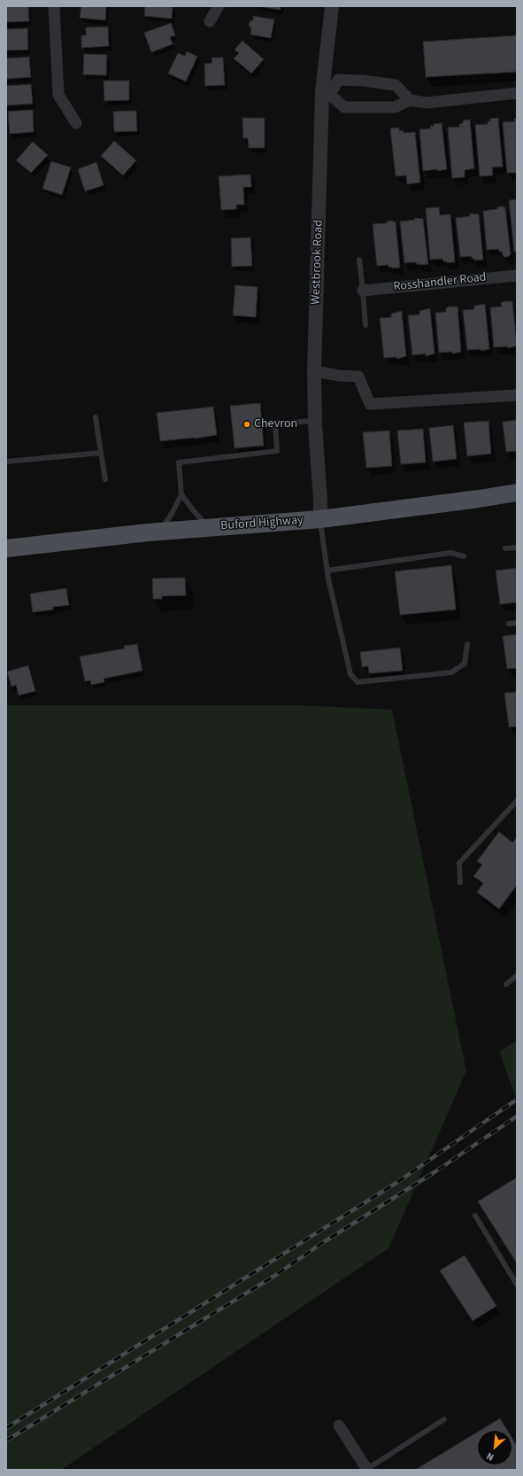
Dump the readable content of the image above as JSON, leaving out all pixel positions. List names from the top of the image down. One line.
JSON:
{"streets":{"main road":["Buford Highway"],"street":["Westbrook Road","Rosshandler Road"]},"crossings":[["Westbrook Road","Buford Highway"]],"places":["Chevron"],"north":"bottom left"}
